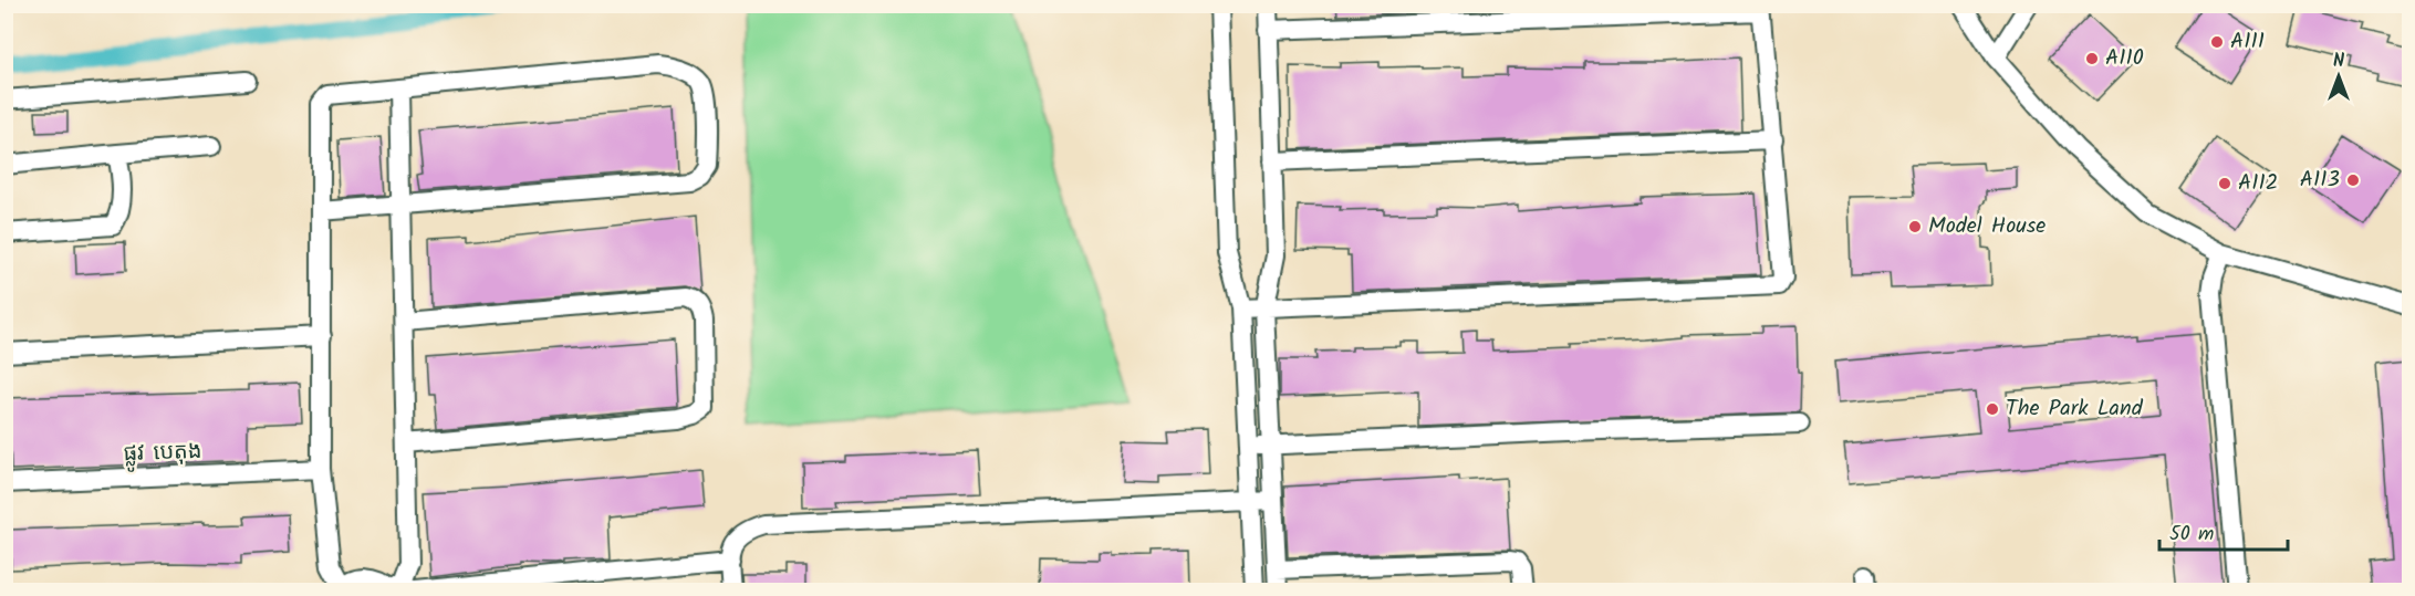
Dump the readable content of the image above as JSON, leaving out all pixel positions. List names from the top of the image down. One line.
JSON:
{"streets":{"street":["ផ្លូវ បេតុង"]},"places":["A111","A110","A113","A112","Model House","The Park Land"],"scale_bar":"50 m","north":"top"}
